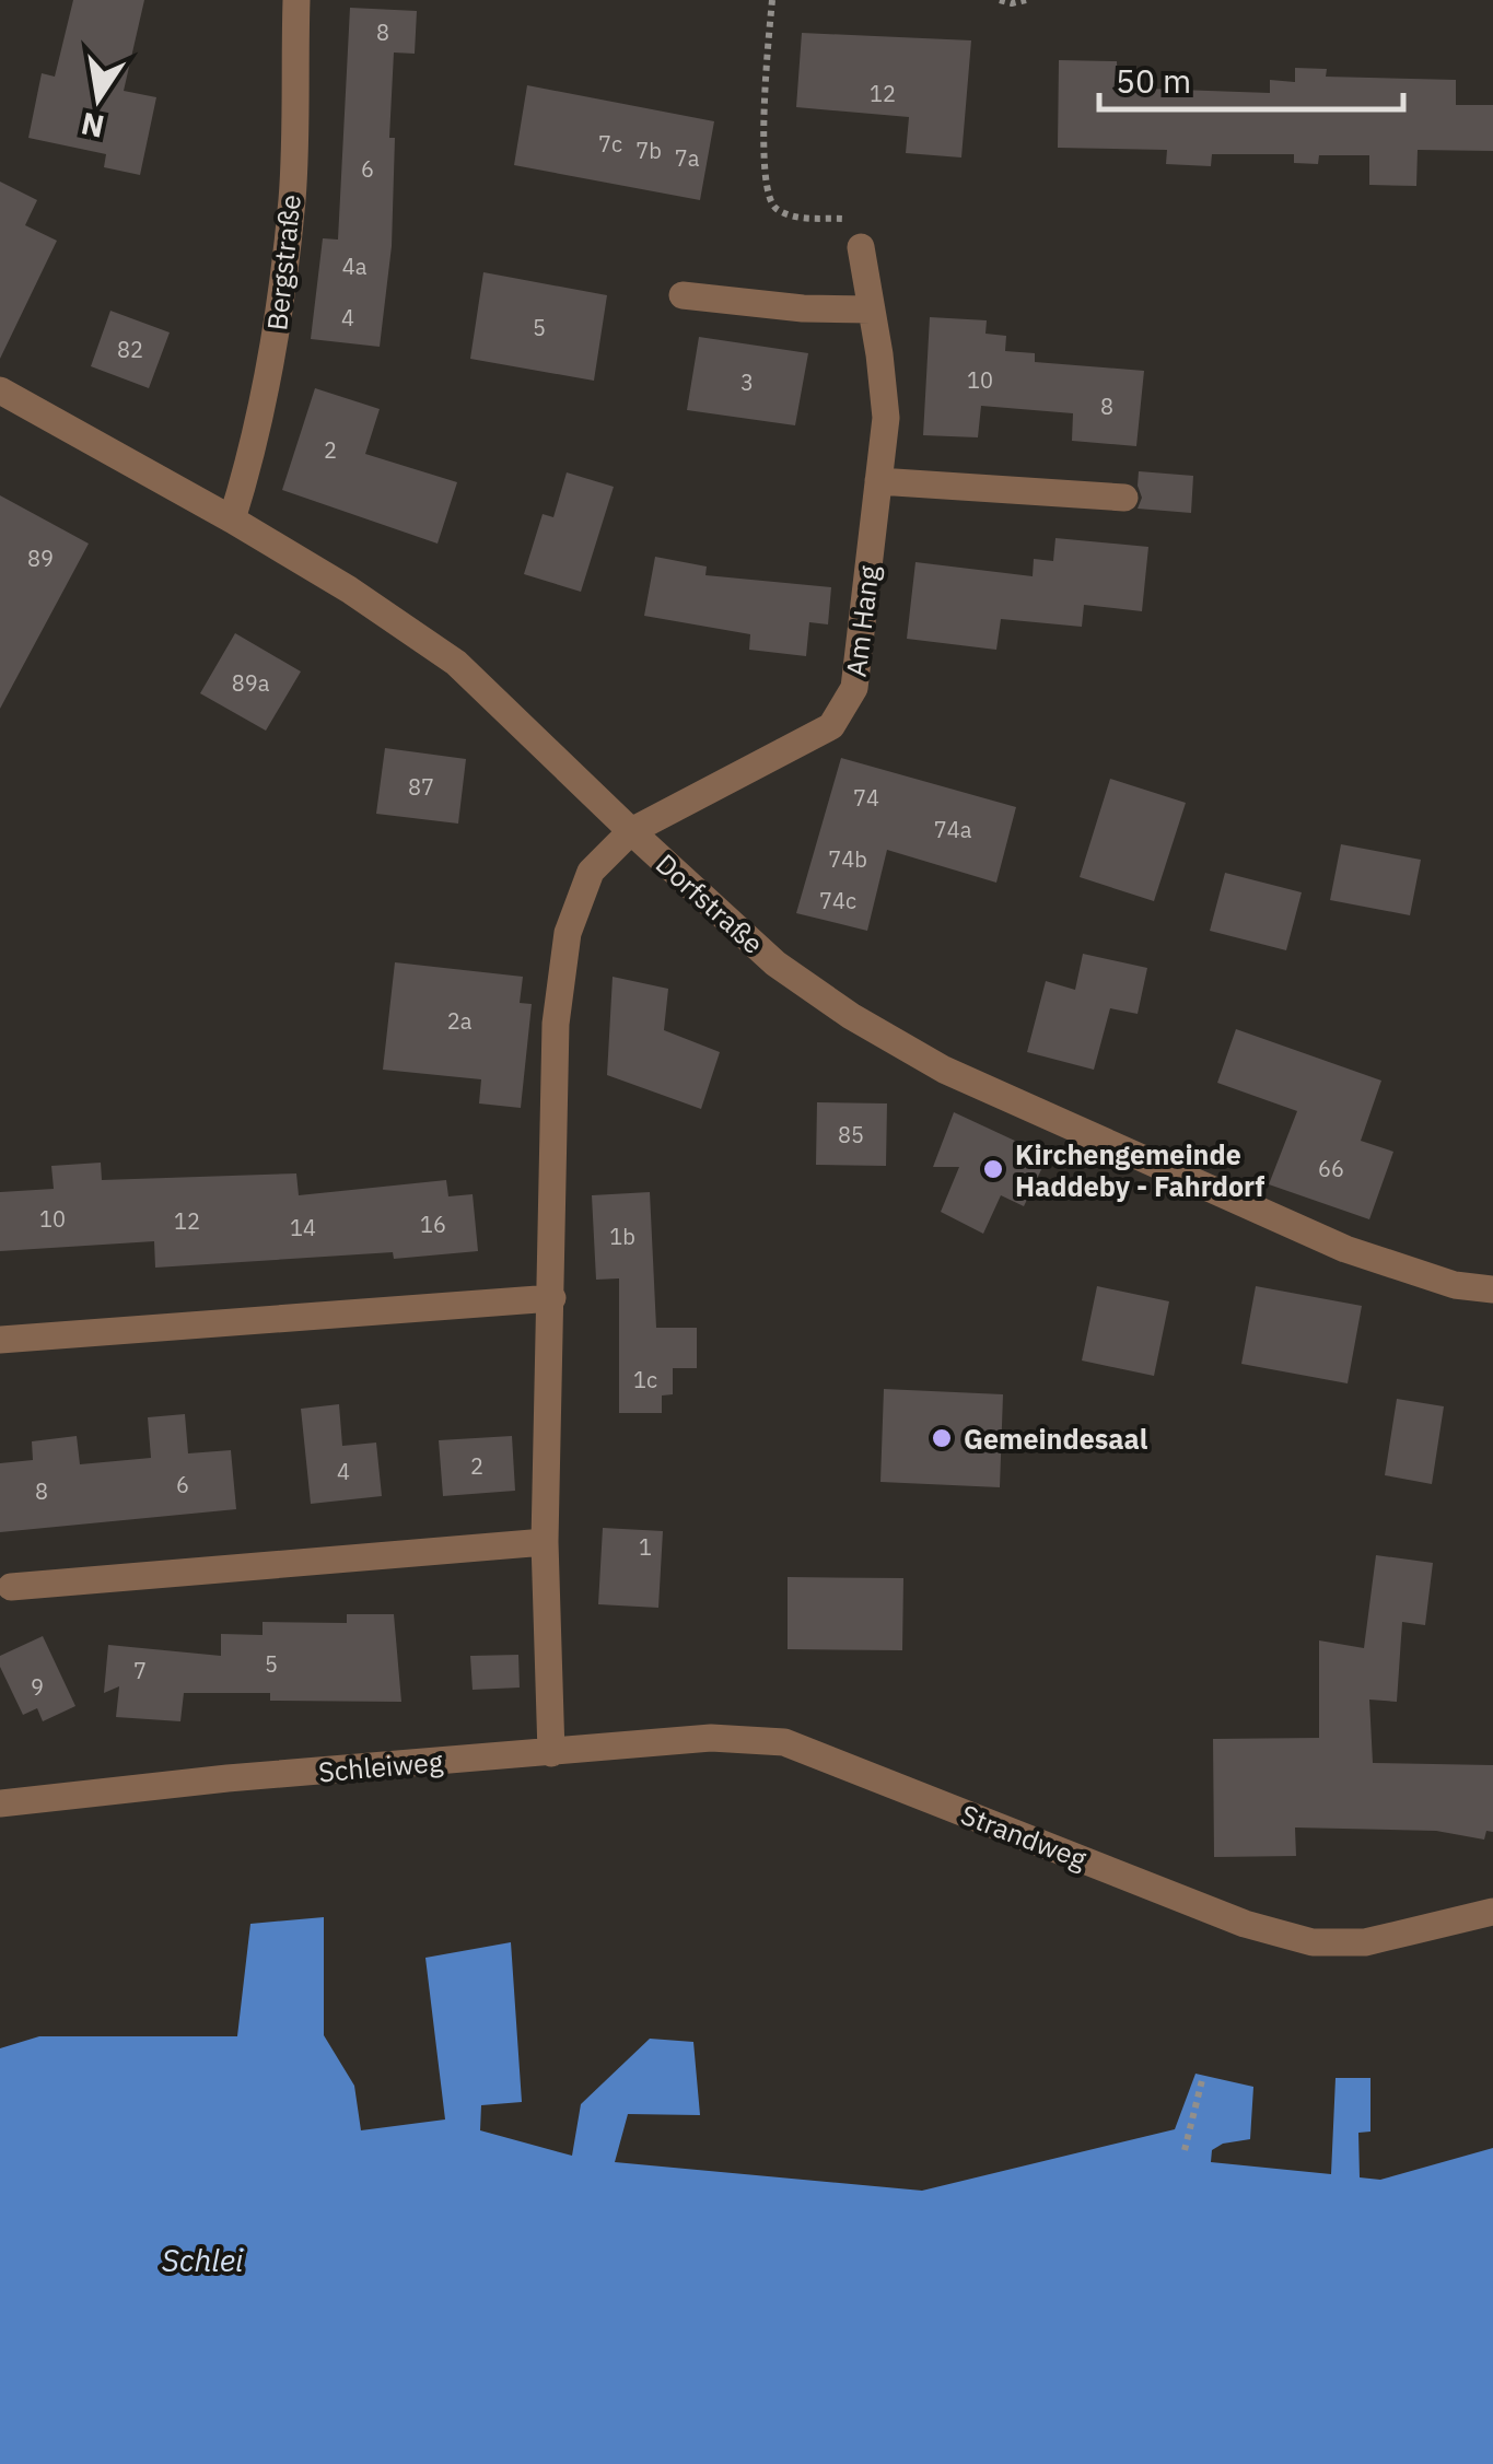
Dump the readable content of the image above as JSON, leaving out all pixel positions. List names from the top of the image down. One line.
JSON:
{"streets":{"street":["Bergstraße","Am Hang","Dorfstraße","Schleiweg","Strandweg"]},"crossings":[["Bergstraße","Dorfstraße"],["Am Hang","Dorfstraße"],["Schleiweg","Strandweg"]],"water":["Schlei"],"places":["Kirchengemeinde Haddeby - Fahrdorf","Gemeindesaal"],"house_numbers":["8","12","7c","7b","7a","6","4a","4","5","82","10","3","8","2","89","89a","87","74","74a","74b","74c","2a","85","66","10","12","16","14","1b","1c","2","4","6","8","1","5","7","9"],"scale_bar":"50 m","north":"bottom"}
